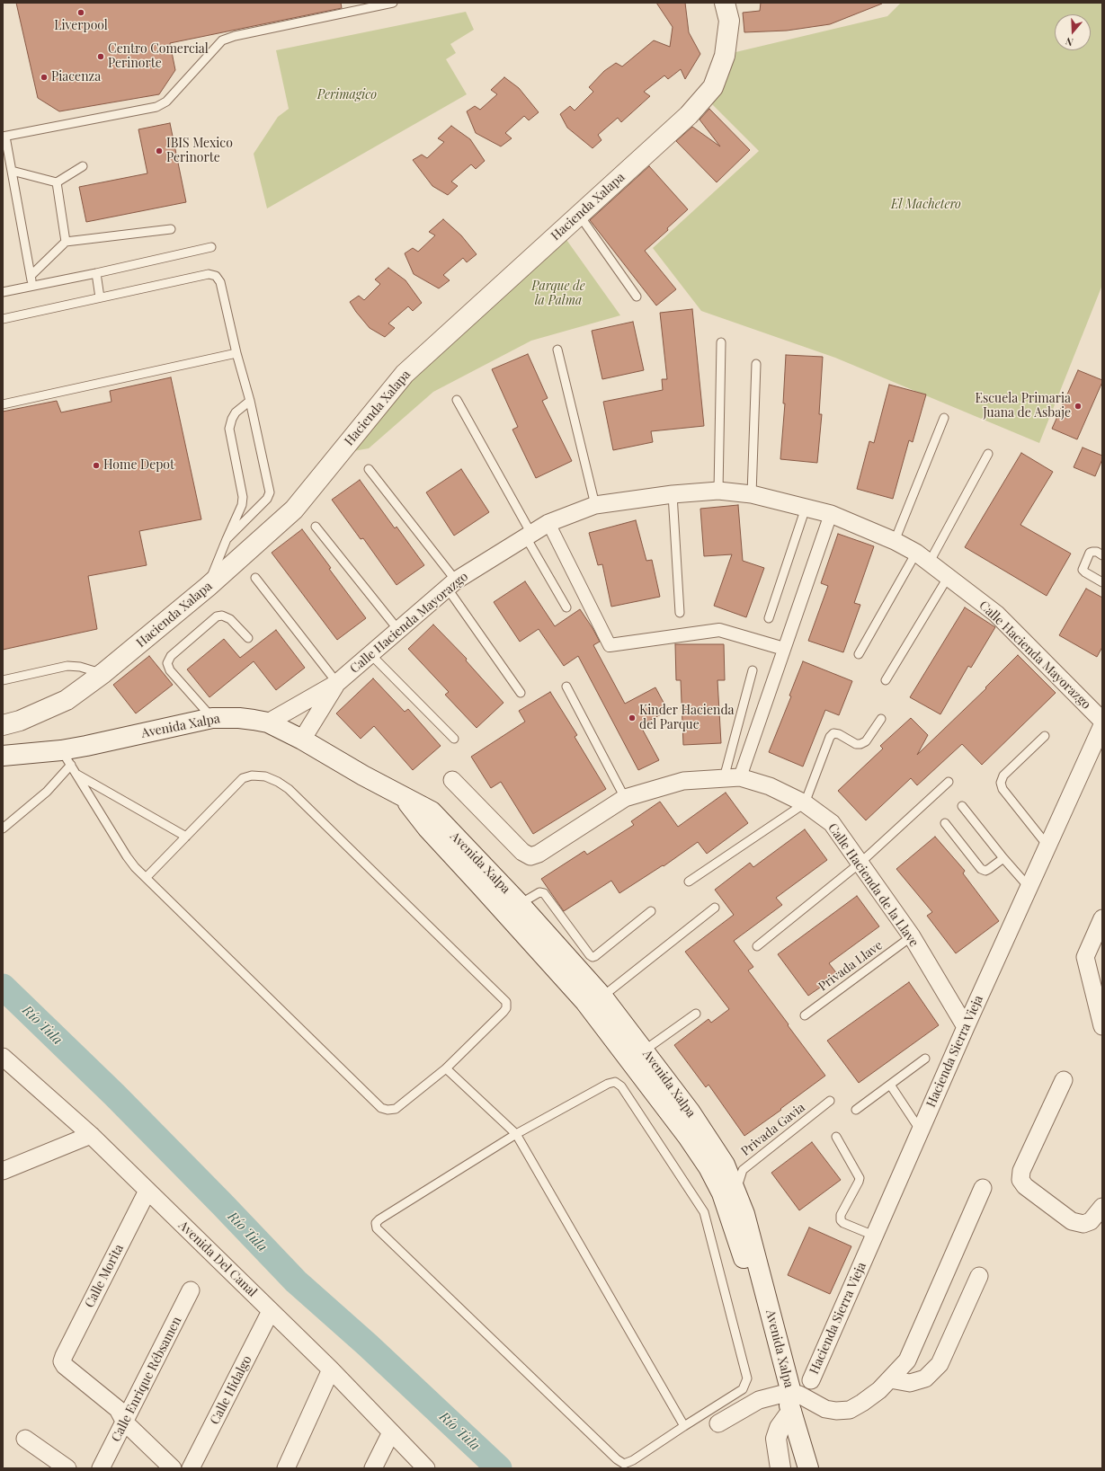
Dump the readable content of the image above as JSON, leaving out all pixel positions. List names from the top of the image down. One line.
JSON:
{"streets":{"main road":["Hacienda Xalapa","Avenida Xalpa"],"street":["Calle Hacienda Mayorazgo","Calle Hacienda de la Llave","Hacienda Sierra Vieja","Avenida Del Canal","Calle Morita","Calle Enrique Rébsamen","Calle Hidalgo"],"lane":["Privada Llave","Privada Gavia"]},"crossings":[["Calle Hacienda Mayorazgo","Avenida Xalpa"],["Avenida Xalpa","Privada Gavia"],["Calle Hacienda de la Llave","Privada Llave"],["Calle Hacienda de la Llave","Hacienda Sierra Vieja"],["Avenida Del Canal","Calle Morita"],["Avenida Del Canal","Calle Hidalgo"],["Calle Morita","Calle Enrique Rébsamen"]],"water":["Río Tula"],"parks":["Perimagico","El Machetero","Parque de la Palma"],"places":["Liverpool","Centro Comercial Perinorte","Piacenza","IBIS Mexico Perinorte","Escuela Primaria Juana de Asbaje","Home Depot","Kinder Hacienda del Parque"],"north":"bottom"}
